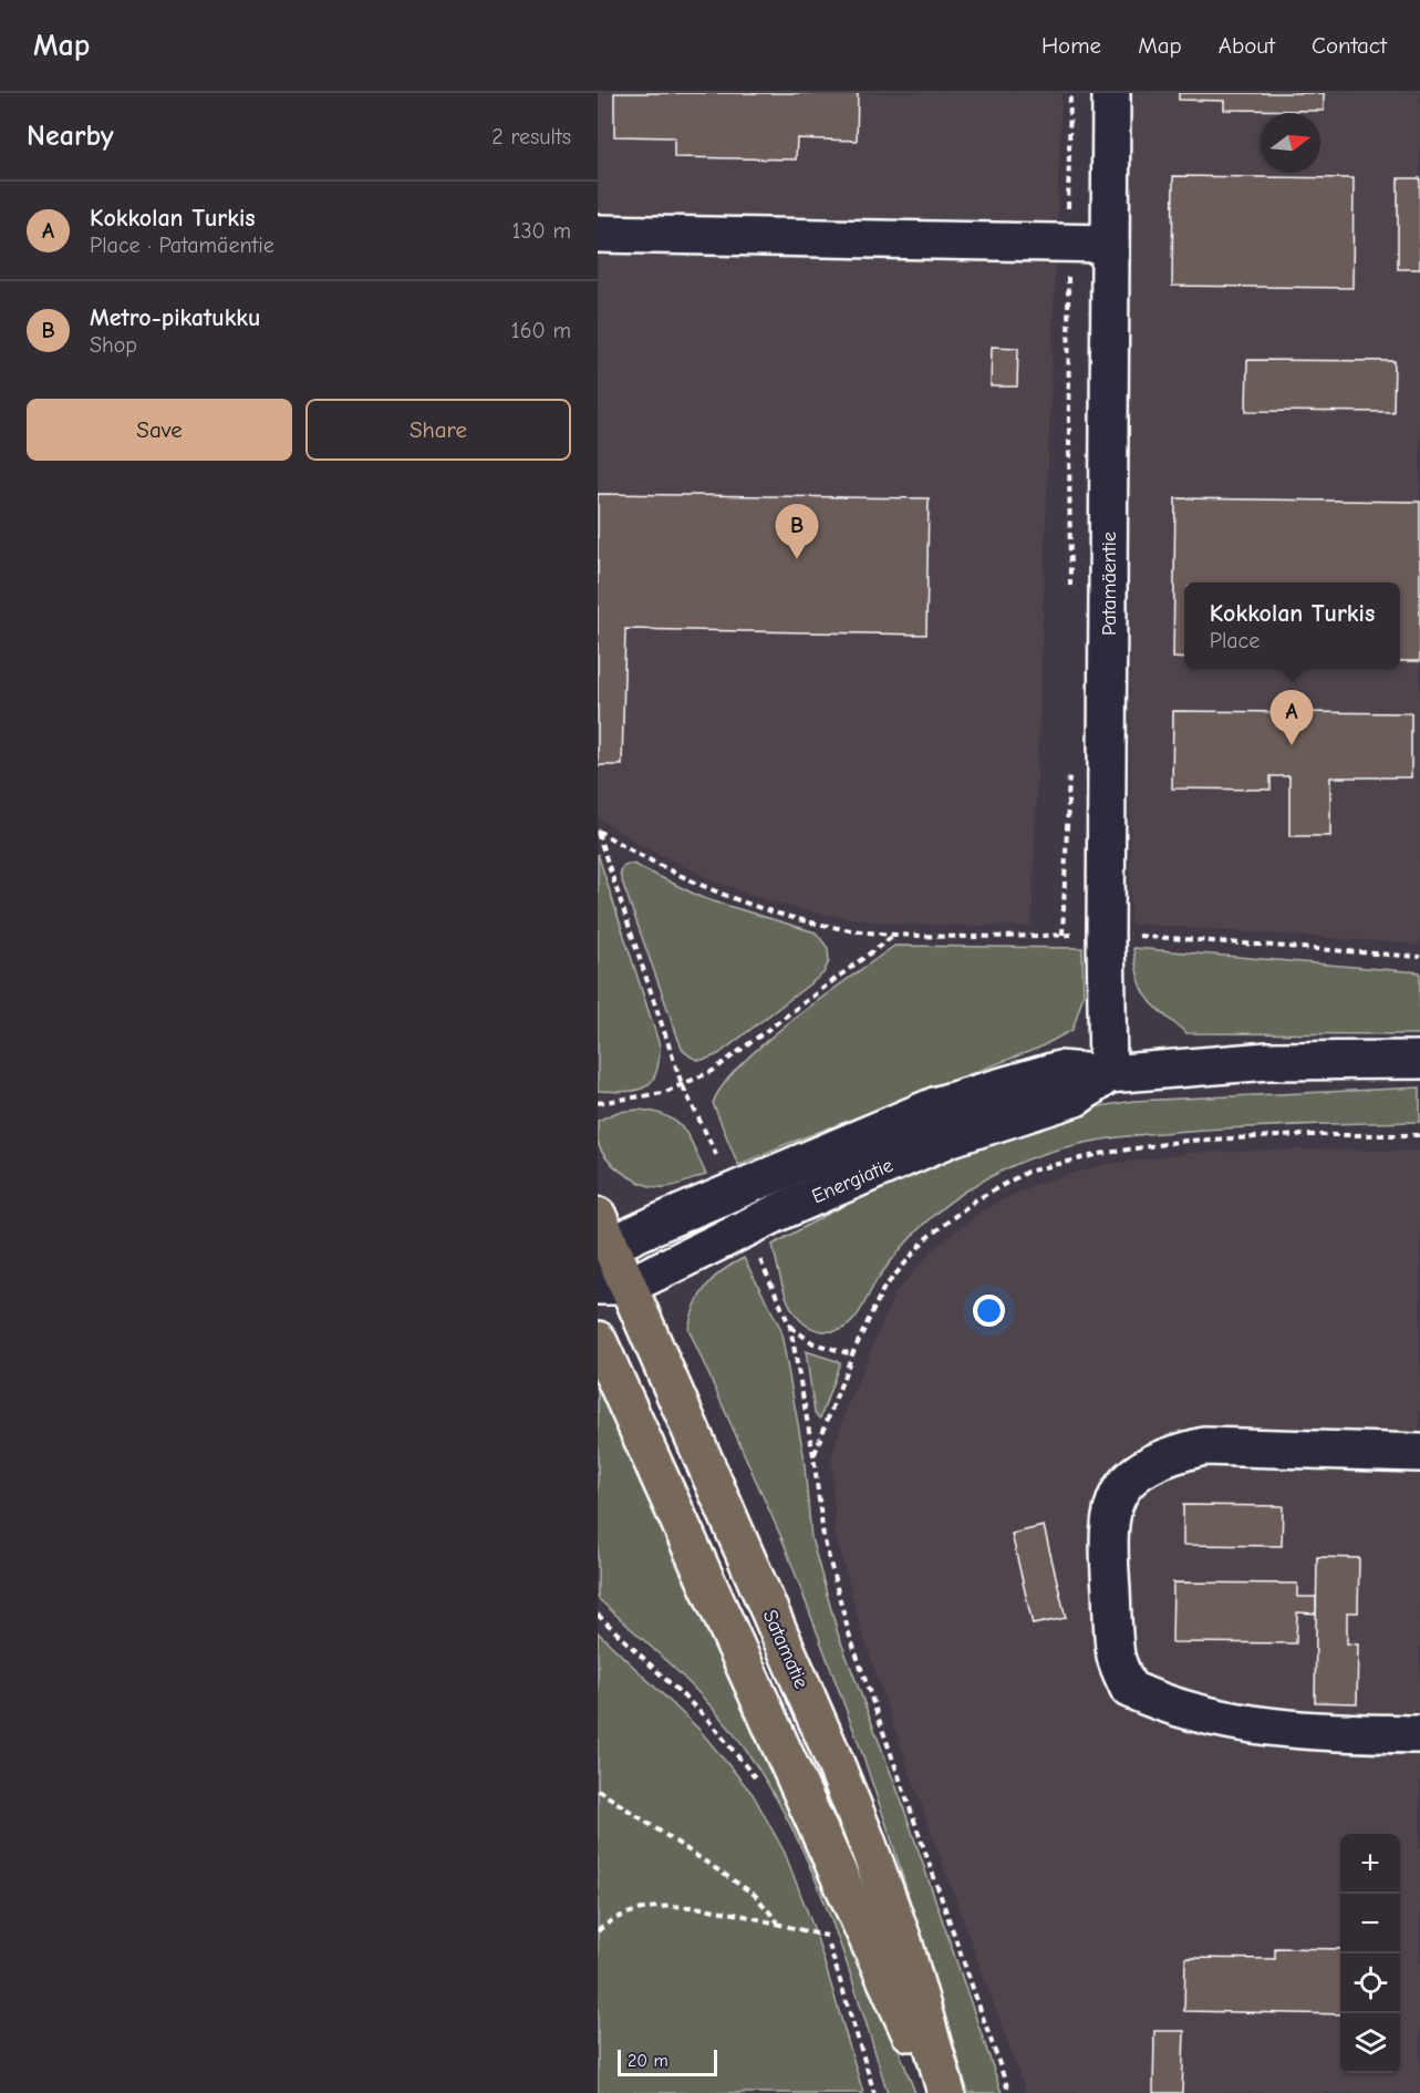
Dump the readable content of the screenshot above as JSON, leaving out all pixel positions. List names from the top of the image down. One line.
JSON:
{"streets":{"main road":["Satamatie"],"street":["Patamäentie","Energiatie"]},"crossings":[["Patamäentie","Energiatie"],["Energiatie","Satamatie"]],"scale_bar":"20 m","north":"right","page":{"header":"Map","nav":["Home","Map","About","Contact"],"heading":["Nearby","2 results"],"list":[{"mark":"A","name":"Kokkolan Turkis","note":"Place · Patamäentie","value":"130 m"},{"mark":"B","name":"Metro-pikatukku","note":"Shop","value":"160 m"}],"buttons":["Save","Share"],"pins":["B","A"],"popup":["Kokkolan Turkis","Place"],"map_buttons":["+","−"],"scale":"20 m"}}
